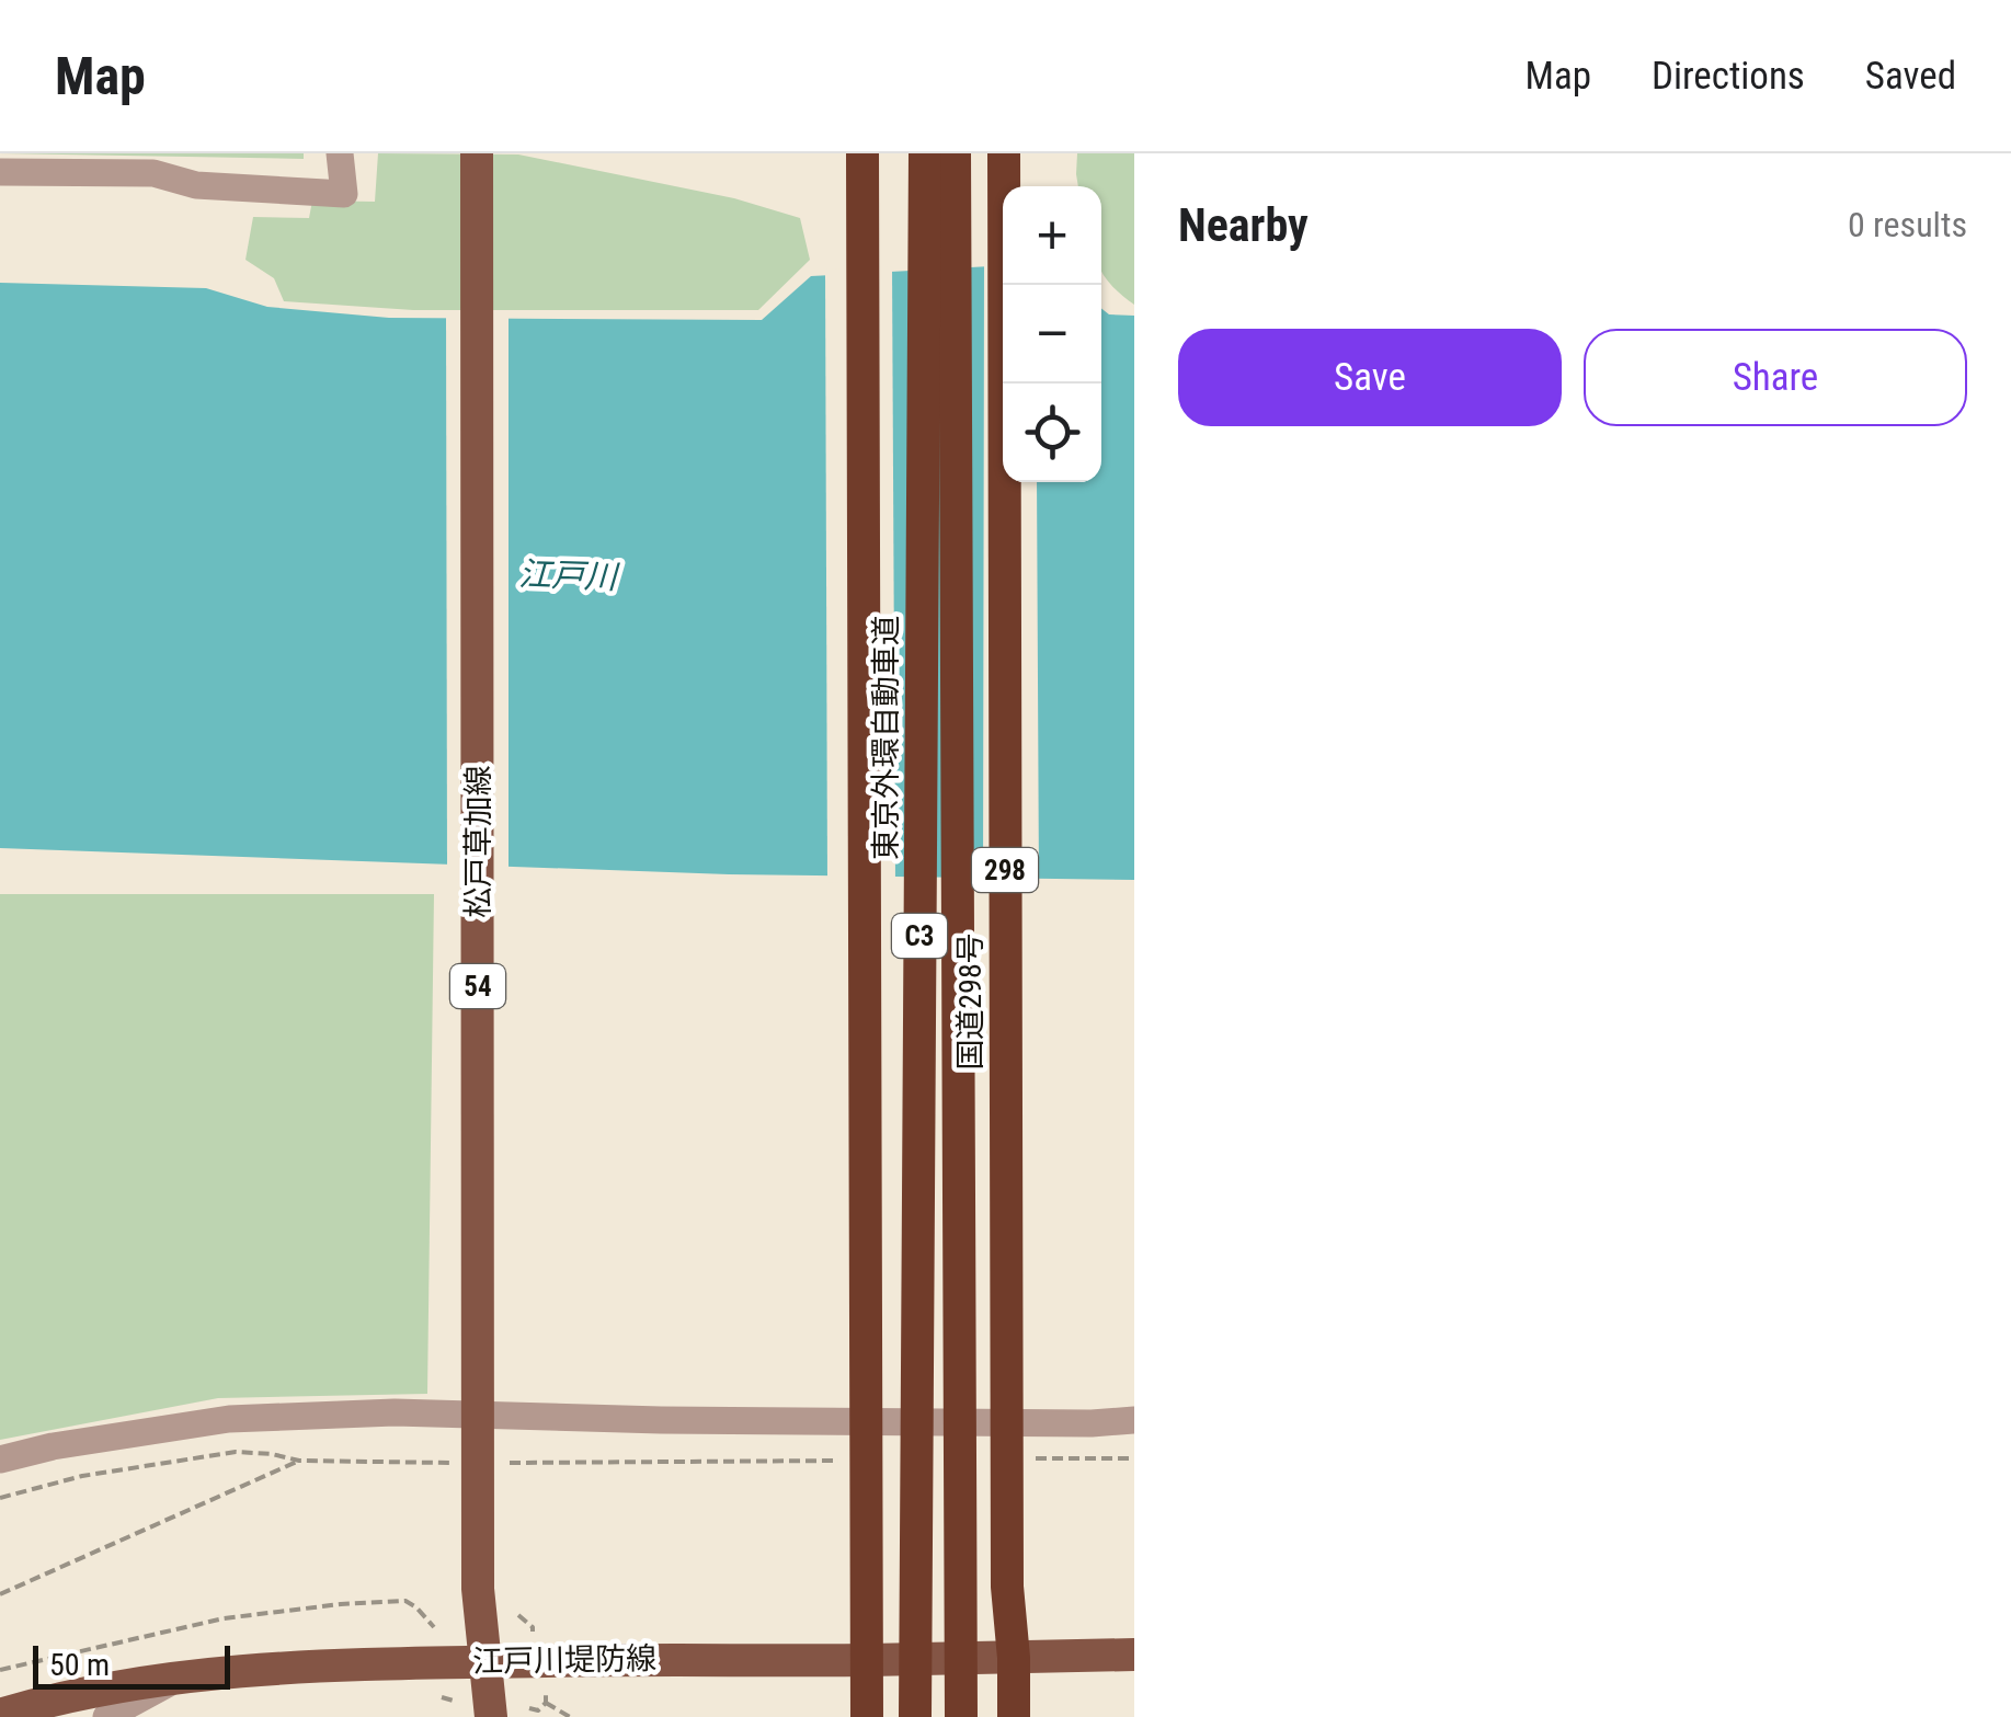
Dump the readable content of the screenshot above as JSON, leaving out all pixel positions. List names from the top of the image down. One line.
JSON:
{"streets":{"highway":["東京外環自動車道","298","C3","国道298号"],"main road":["松戸草加線","54","江戸川堤防線"]},"crossings":[["松戸草加線","江戸川堤防線"],["国道298号","江戸川堤防線"]],"water":["江戸川"],"scale_bar":"50 m","page":{"header":"Map","nav":["Map","Directions","Saved"],"heading":["Nearby","0 results"],"map_buttons":["+","−"],"buttons":["Save","Share"],"scale":"50 m"}}
